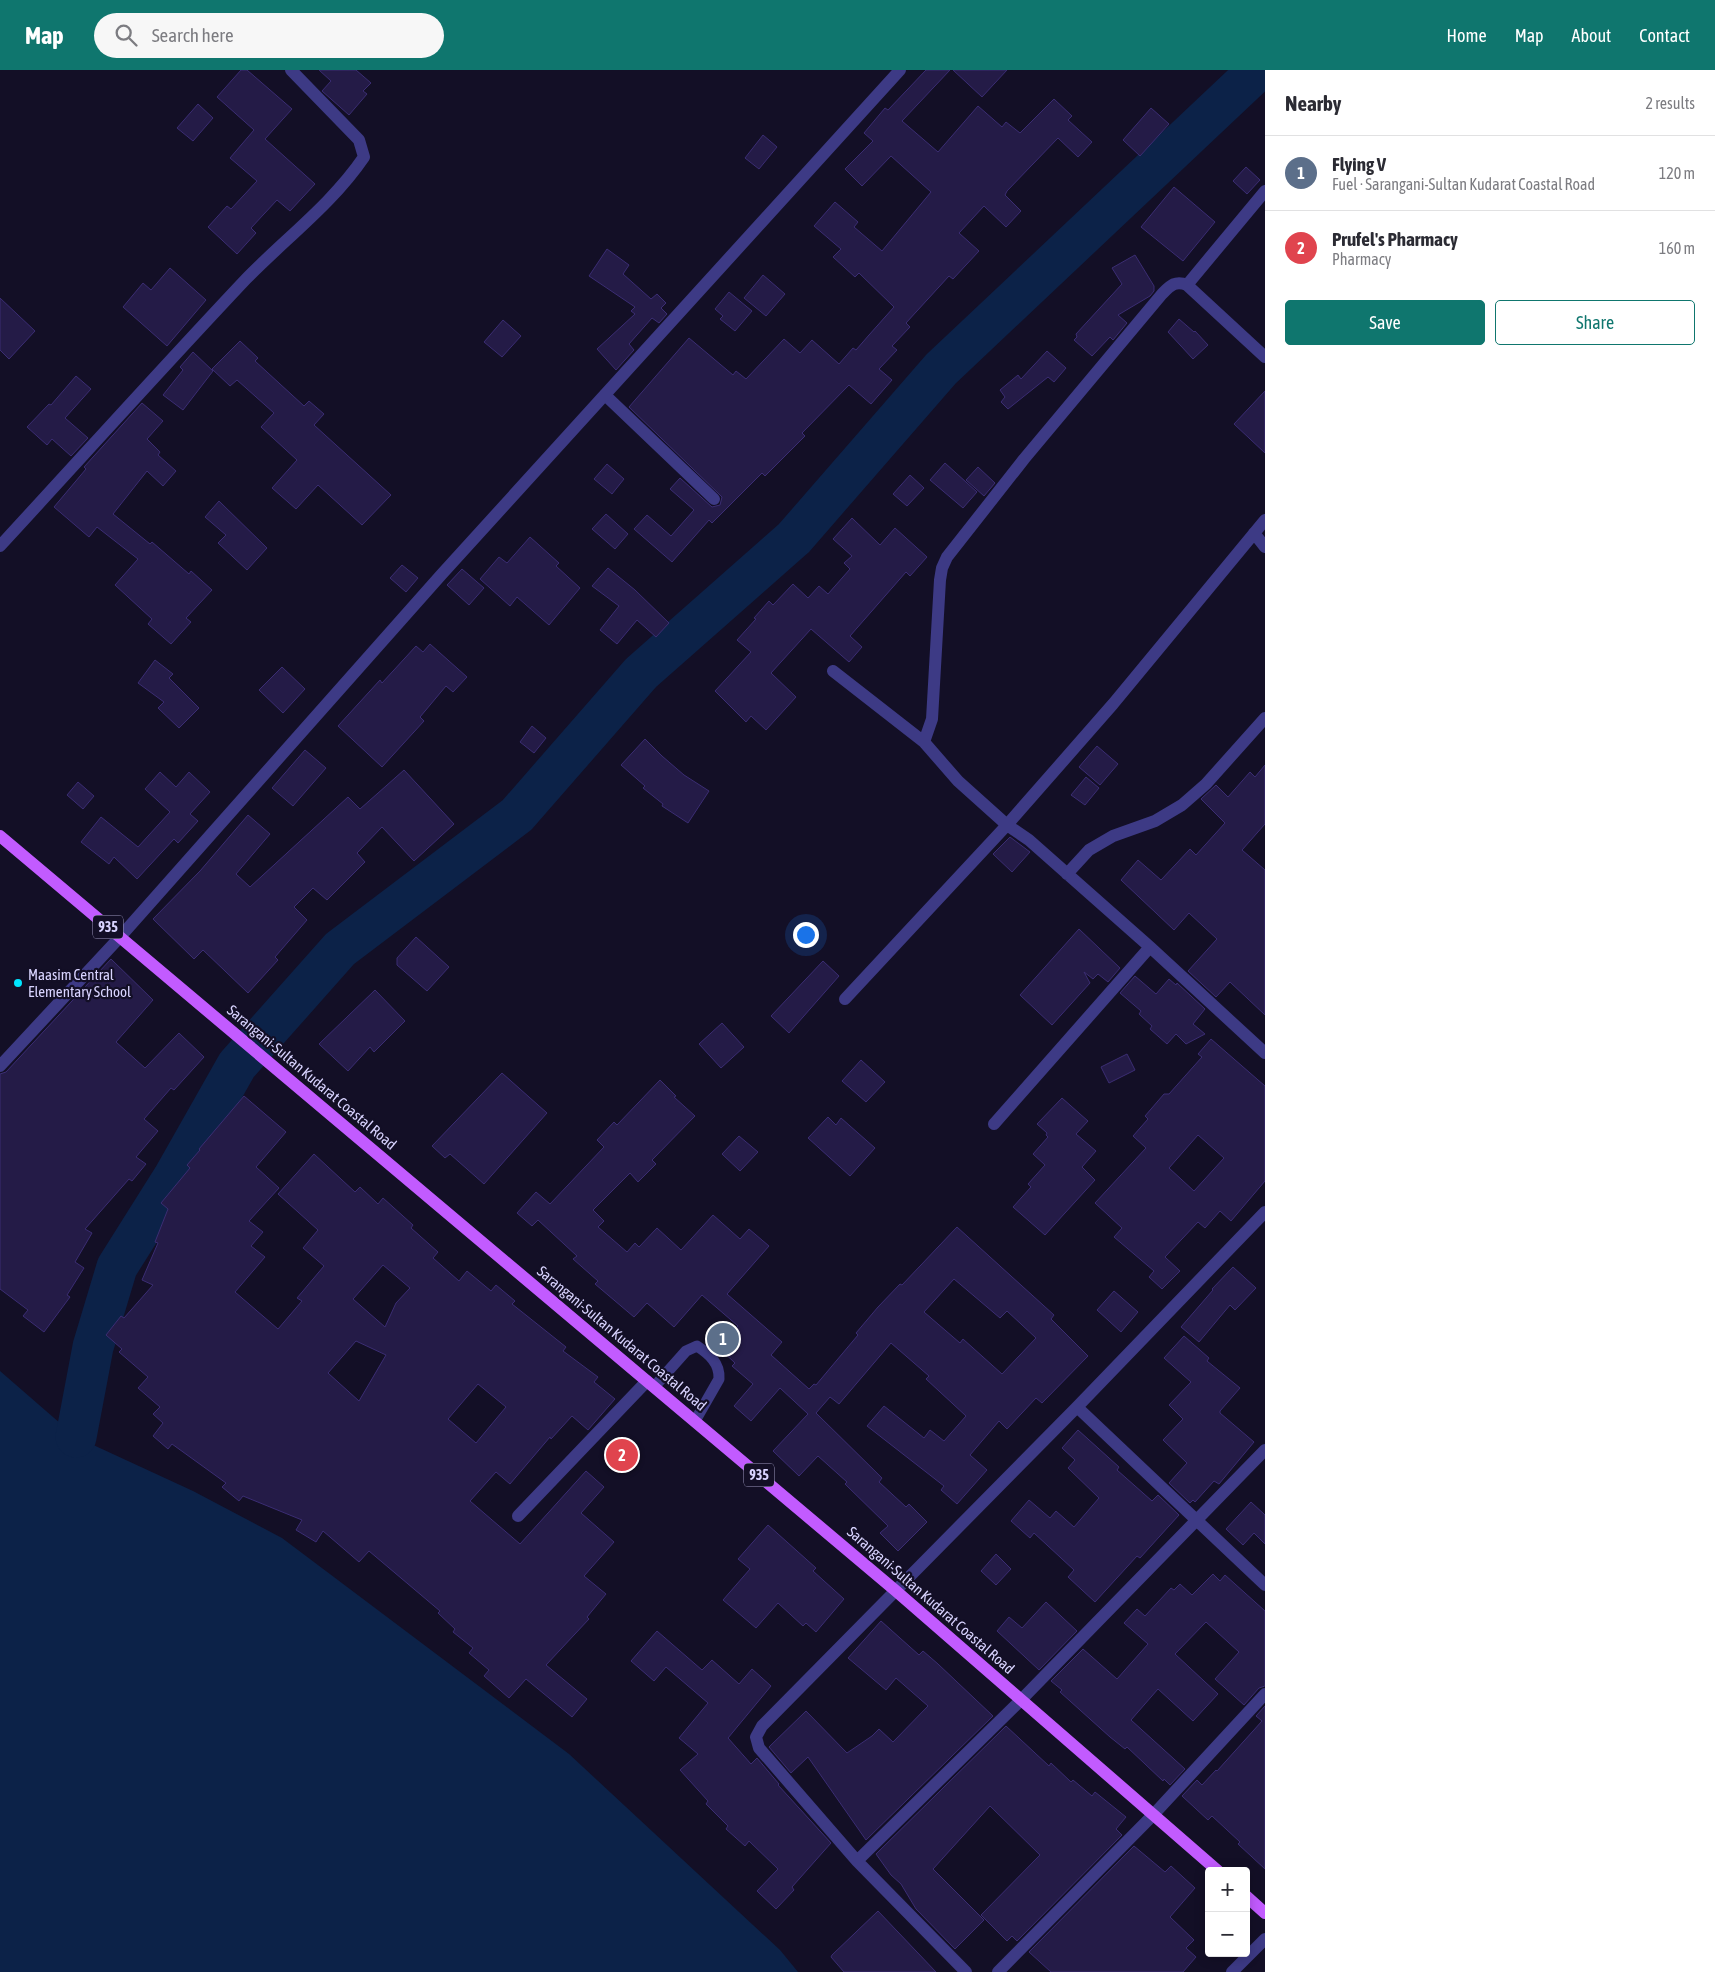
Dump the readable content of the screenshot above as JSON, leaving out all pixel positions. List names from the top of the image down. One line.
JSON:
{"streets":{"main road":["935","Sarangani-Sultan Kudarat Coastal Road"]},"places":["Maasim Central Elementary School"],"page":{"header":"Map","search":"Search here","nav":["Home","Map","About","Contact"],"heading":["Nearby","2 results"],"list":[{"mark":"1","name":"Flying V","note":"Fuel · Sarangani-Sultan Kudarat Coastal Road","value":"120 m"},{"mark":"2","name":"Prufel's Pharmacy","note":"Pharmacy","value":"160 m"}],"buttons":["Save","Share"],"pins":["1","2"],"map_buttons":["+","−"]}}
